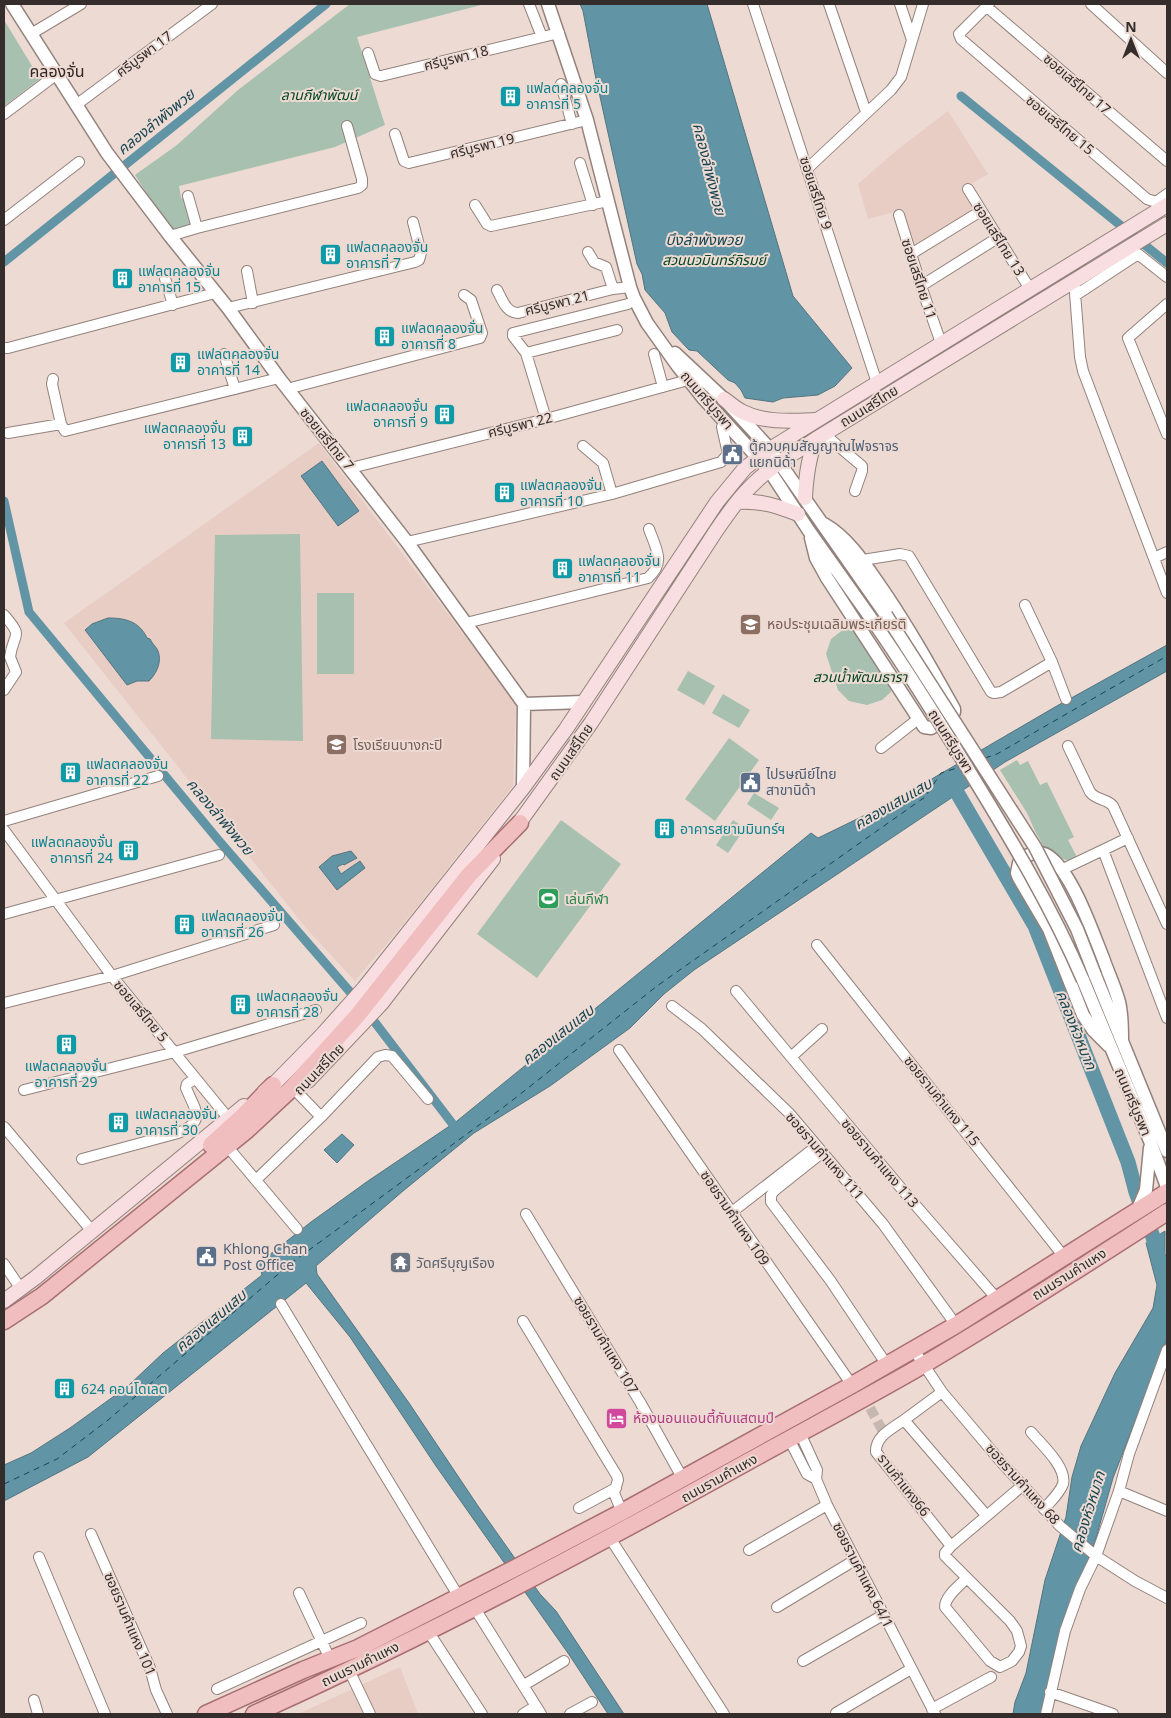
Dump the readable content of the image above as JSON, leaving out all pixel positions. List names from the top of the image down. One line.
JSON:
{"streets":{"main road":["ถนนเสรีไทย","ถนนรามคำแหง"],"street":["ศรีบูรพา 17","ศรีบูรพา 18","ซอยเสรีไทย 17","ซอยเสรีไทย 15","ศรีบูรพา 19","ซอยเสรีไทย 9","ซอยเสรีไทย 13","ซอยเสรีไทย 11","ศรีบูรพา 21","ถนนศรีบูรพา","ศรีบูรพา 22","ซอยเสรีไทย 7","ซอยเสรีไทย 5","ซอยรามคำแหง 115","ซอยรามคำแหง 111","ซอยรามคำแหง 113","ซอยรามคำแหง 109","ซอยรามคำแหง 107","ซอยรามคำแหง 68","รามคำแหง66","ซอยรามคำแหง 64/1","ซอยรามคำแหง 101"]},"crossings":[["ศรีบูรพา 17","ซอยเสรีไทย 7"],["ศรีบูรพา 18","ถนนศรีบูรพา"],["ซอยเสรีไทย 17","ซอยเสรีไทย 15"],["ศรีบูรพา 19","ถนนศรีบูรพา"],["ซอยเสรีไทย 9","ถนนเสรีไทย"],["ซอยเสรีไทย 13","ถนนเสรีไทย"],["ซอยเสรีไทย 11","ถนนเสรีไทย"],["ศรีบูรพา 21","ถนนศรีบูรพา"],["ถนนศรีบูรพา","ถนนเสรีไทย"],["ถนนศรีบูรพา","ศรีบูรพา 22"],["ถนนเสรีไทย","ซอยเสรีไทย 5"],["ศรีบูรพา 22","ซอยเสรีไทย 7"],["ซอยรามคำแหง 115","ถนนรามคำแหง"],["ซอยรามคำแหง 111","ถนนรามคำแหง"],["ซอยรามคำแหง 113","ถนนรามคำแหง"],["ซอยรามคำแหง 109","ถนนรามคำแหง"],["ถนนรามคำแหง","ซอยรามคำแหง 107"],["ถนนรามคำแหง","ซอยรามคำแหง 68"],["ถนนรามคำแหง","ซอยรามคำแหง 64/1"],["ซอยรามคำแหง 68","รามคำแหง66"]],"districts":["คลองจั่น"],"water":["คลองลำพังพวย","บึงลำพังพวย","คลองแสนแสบ","คลองหัวหมาก"],"parks":["ลานกีฬาพัฒน์","สวนนวมินทร์ภิรมย์","สวนน้ำพัฒนธารา"],"places":{"building":["แฟลตคลองจั่น อาคารที่ 5","แฟลตคลองจั่น อาคารที่ 7","แฟลตคลองจั่น อาคารที่ 15","แฟลตคลองจั่น อาคารที่ 8","แฟลตคลองจั่น อาคารที่ 14","แฟลตคลองจั่น อาคารที่ 9","แฟลตคลองจั่น อาคารที่ 13","แฟลตคลองจั่น อาคารที่ 10","แฟลตคลองจั่น อาคารที่ 11","แฟลตคลองจั่น อาคารที่ 22","อาคารสยามมินทร์ฯ","แฟลตคลองจั่น อาคารที่ 24","แฟลตคลองจั่น อาคารที่ 26","แฟลตคลองจั่น อาคารที่ 28","แฟลตคลองจั่น อาคารที่ 29","แฟลตคลองจั่น อาคารที่ 30","624 คอนโดเลต"],"public building":["ตู้ควบคุมสัญญาณไฟจราจร แยกนิด้า","ไปรษณีย์ไทย สาขานิด้า","Khlong Chan Post Office"],"school or university":["หอประชุมเฉลิมพระเกียรติ","โรงเรียนบางกะปิ"],"sports":["เล่นกีฬา"],"temple":["วัดศรีบุญเรือง"],"hotel":["ห้องนอนแอนตี้กับแสตมป์"]},"north":"top"}
